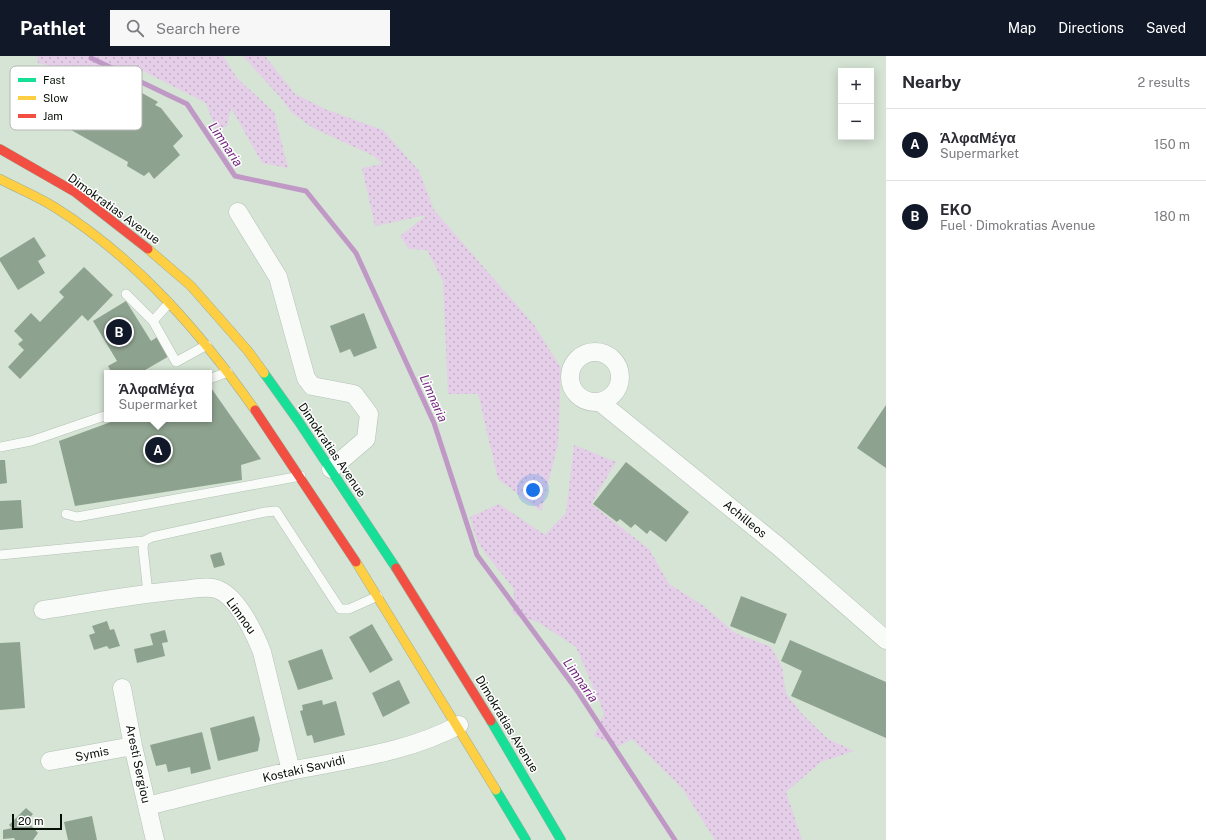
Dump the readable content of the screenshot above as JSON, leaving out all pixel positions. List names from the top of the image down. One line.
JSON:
{"streets":{"highway":["Dimokratias Avenue"],"street":["Achilleos","Limnou","Symis","Aresti Sergiou","Kostaki Savvidi"]},"crossings":[["Limnou","Kostaki Savvidi"],["Symis","Aresti Sergiou"],["Aresti Sergiou","Kostaki Savvidi"]],"water":["Limnaria"],"legend":["Fast","Slow","Jam"],"scale_bar":"20 m","page":{"header":"Pathlet","search":"Search here","nav":["Map","Directions","Saved"],"heading":["Nearby","2 results"],"map_buttons":["+","−"],"list":[{"mark":"A","name":"ΆλφαΜέγα","note":"Supermarket","value":"150 m"},{"mark":"B","name":"EKO","note":"Fuel · Dimokratias Avenue","value":"180 m"}],"pins":["B","A"],"popup":["ΆλφαΜέγα","Supermarket"],"scale":"20 m"}}
